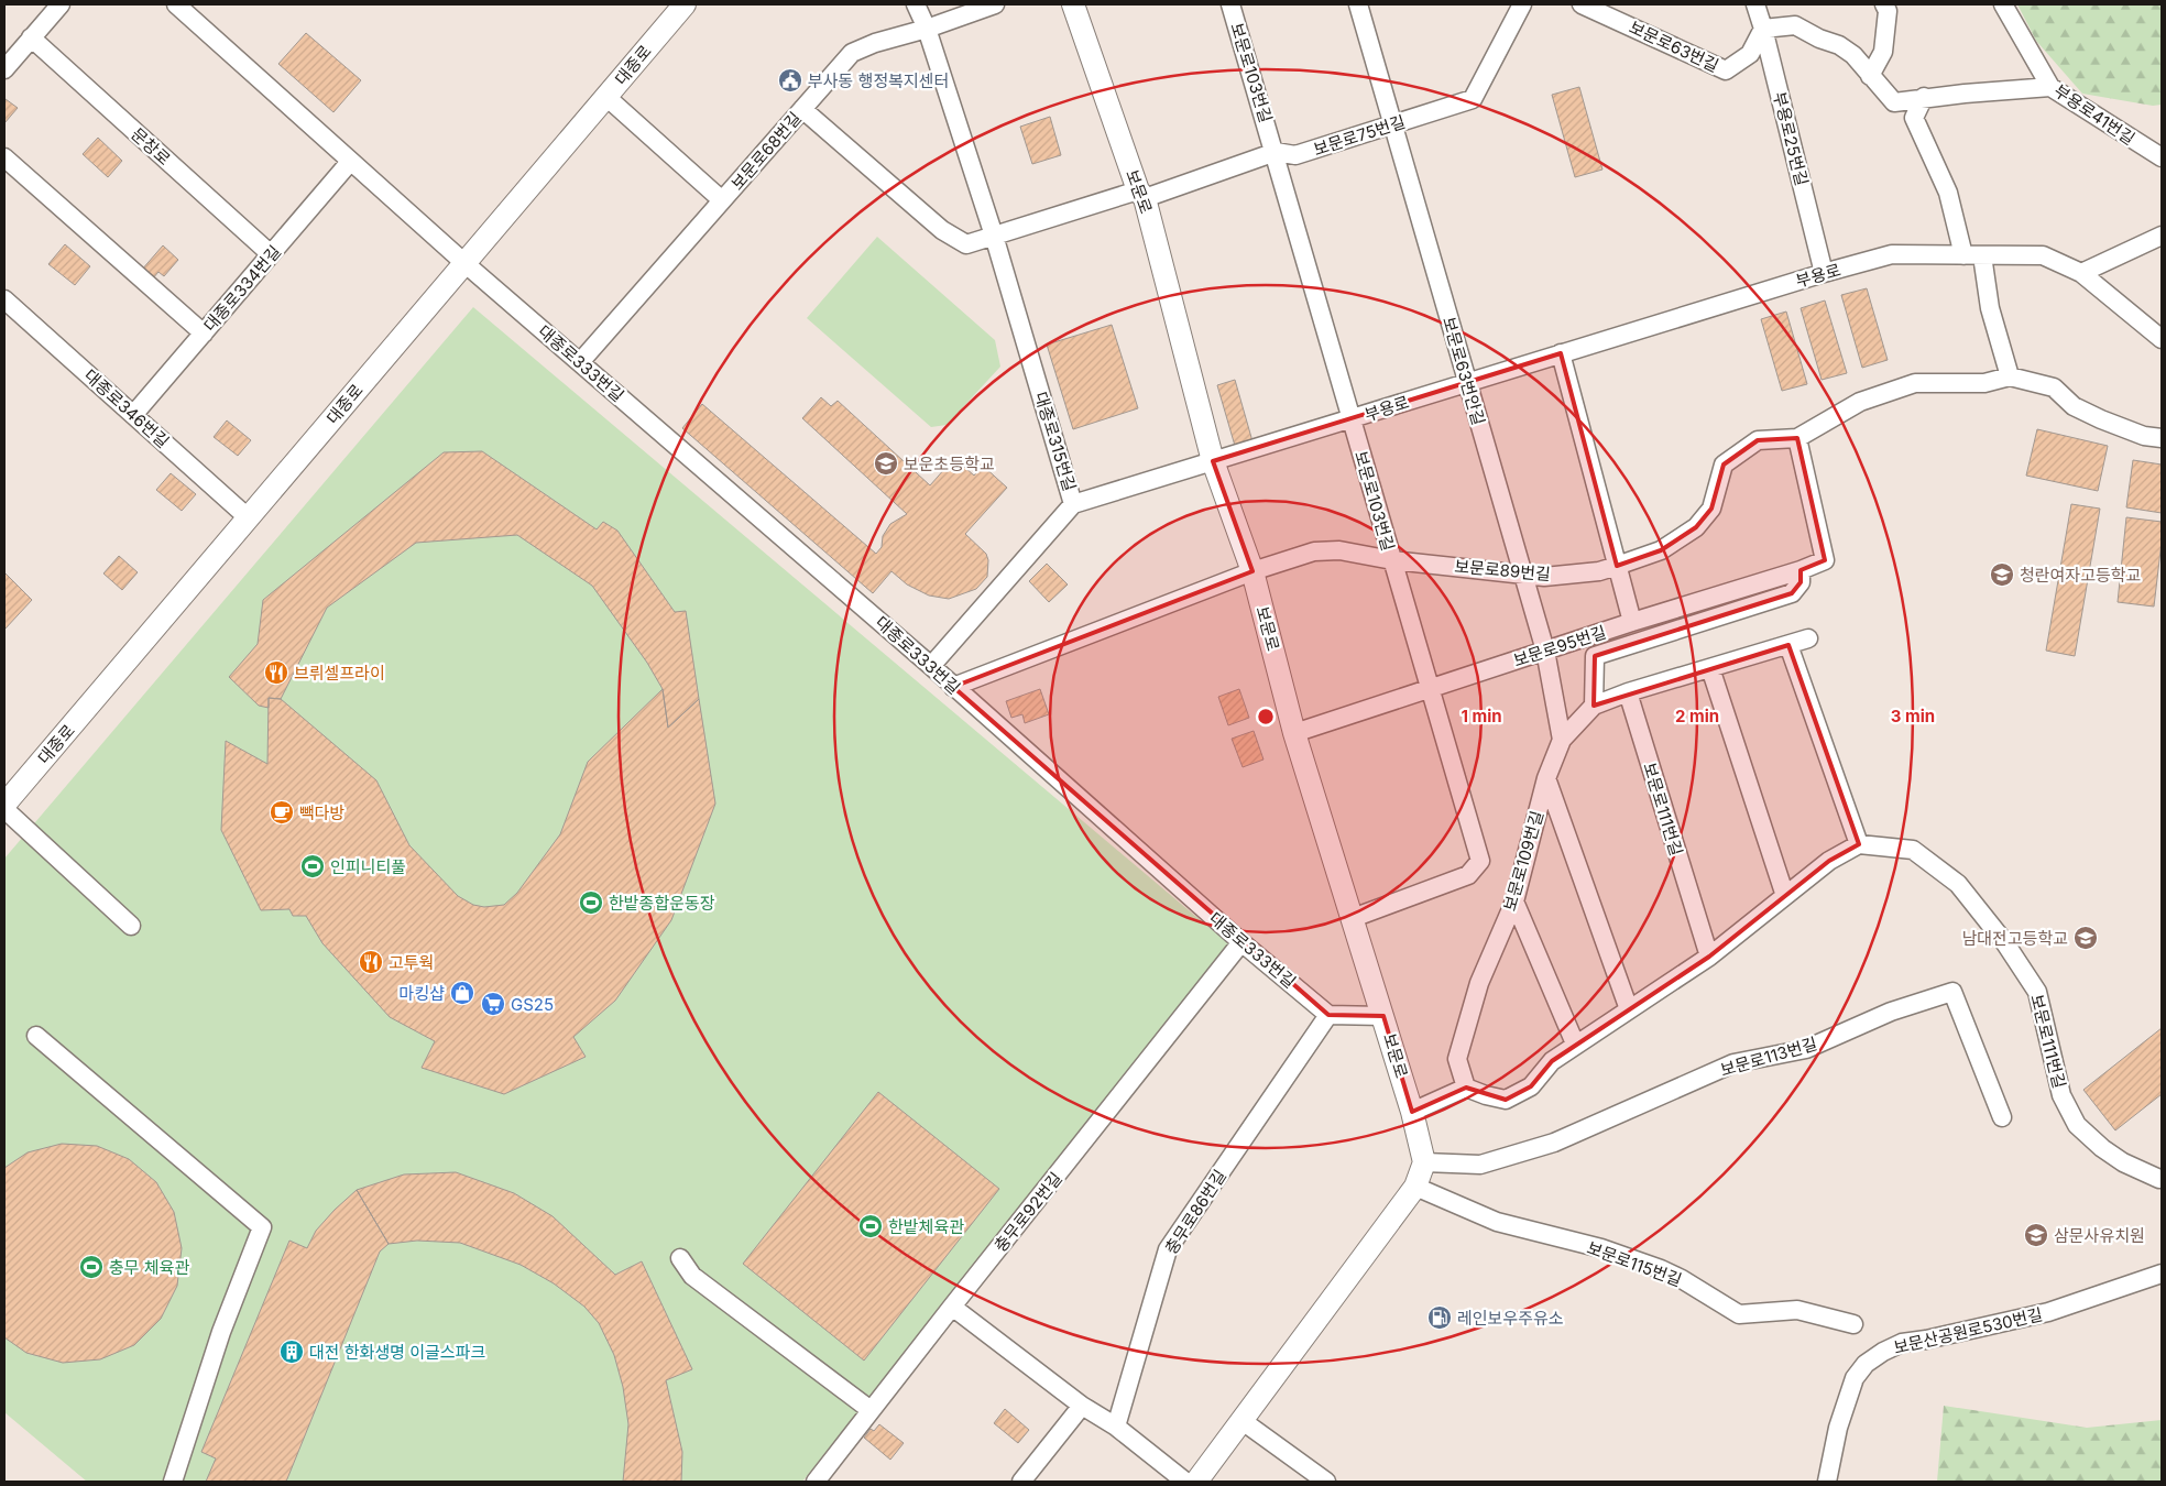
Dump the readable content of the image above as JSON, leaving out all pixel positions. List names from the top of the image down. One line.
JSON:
{"streets":{"main road":["대종로","보문로"],"street":["보문로63번길","보문로103번길","부용로41번길","보문로75번길","부용로25번길","문창로","보문로68번길","부용로","대종로334번길","대종로333번길","보문로63번안길","대종로346번길","대종로315번길","보문로89번길","보문로95번길","보문로111번길","보문로109번길","보문로113번길","충무로92번길","충무로86번길","보문로115번길","보문산공원로530번길"]},"crossings":[["보문로63번길","부용로25번길"],["대종로","대종로333번길"],["대종로","대종로346번길"],["보문로103번길","보문로75번길"],["보문로103번길","보문로"],["보문로103번길","부용로"],["보문로103번길","보문로89번길"],["보문로103번길","보문로95번길"],["보문로75번길","보문로"],["보문로75번길","보문로63번안길"],["보문로75번길","대종로315번길"],["부용로25번길","부용로"],["문창로","대종로334번길"],["보문로68번길","대종로333번길"],["보문로68번길","대종로315번길"],["보문로","부용로"],["보문로","보문로89번길"],["보문로","보문로95번길"],["보문로","보문로113번길"],["부용로","보문로63번안길"],["부용로","대종로315번길"],["대종로334번길","대종로346번길"],["대종로333번길","대종로315번길"],["대종로333번길","충무로92번길"],["대종로333번길","충무로86번길"],["보문로63번안길","보문로89번길"],["보문로63번안길","보문로95번길"],["보문로63번안길","보문로109번길"],["보문로89번길","보문로95번길"],["보문로111번길","보문로109번길"]],"places":{"public building":["부사동 행정복지센터"],"school or university":["보운초등학교","청란여자고등학교","남대전고등학교","삼문사유치원"],"restaurant":["브뤼셀프라이","고투웍"],"cafe":["빽다방"],"sports":["인피니티풀","한밭종합운동장","한밭체육관","충무 체육관"],"shop":["마킹샵"],"supermarket":["GS25"],"fuel station":["레인보우주유소"],"building":["대전 한화생명 이글스파크"]},"rings":["1 min","2 min","3 min"]}
